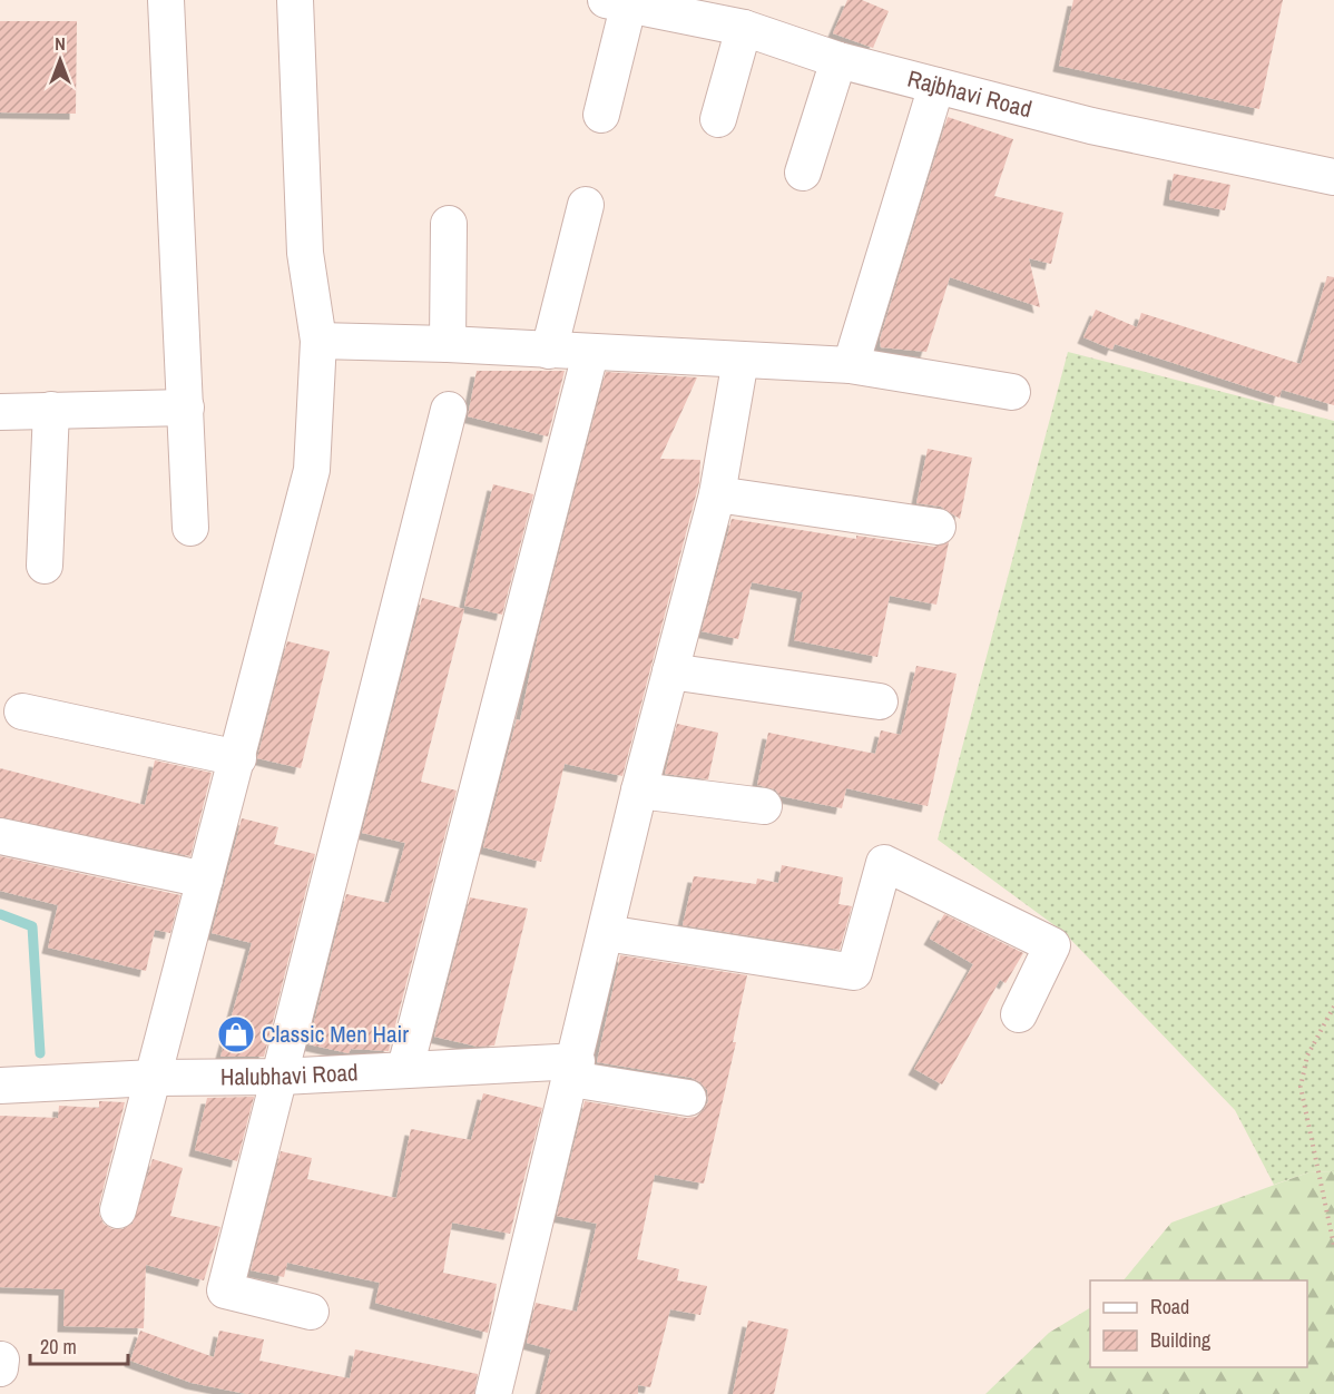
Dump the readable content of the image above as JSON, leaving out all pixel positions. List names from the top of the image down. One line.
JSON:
{"streets":{"street":["Rajbhavi Road","Halubhavi Road"]},"places":{"shop":["Classic Men Hair"]},"legend":["Road","Building"],"scale_bar":"20 m","north":"top"}
